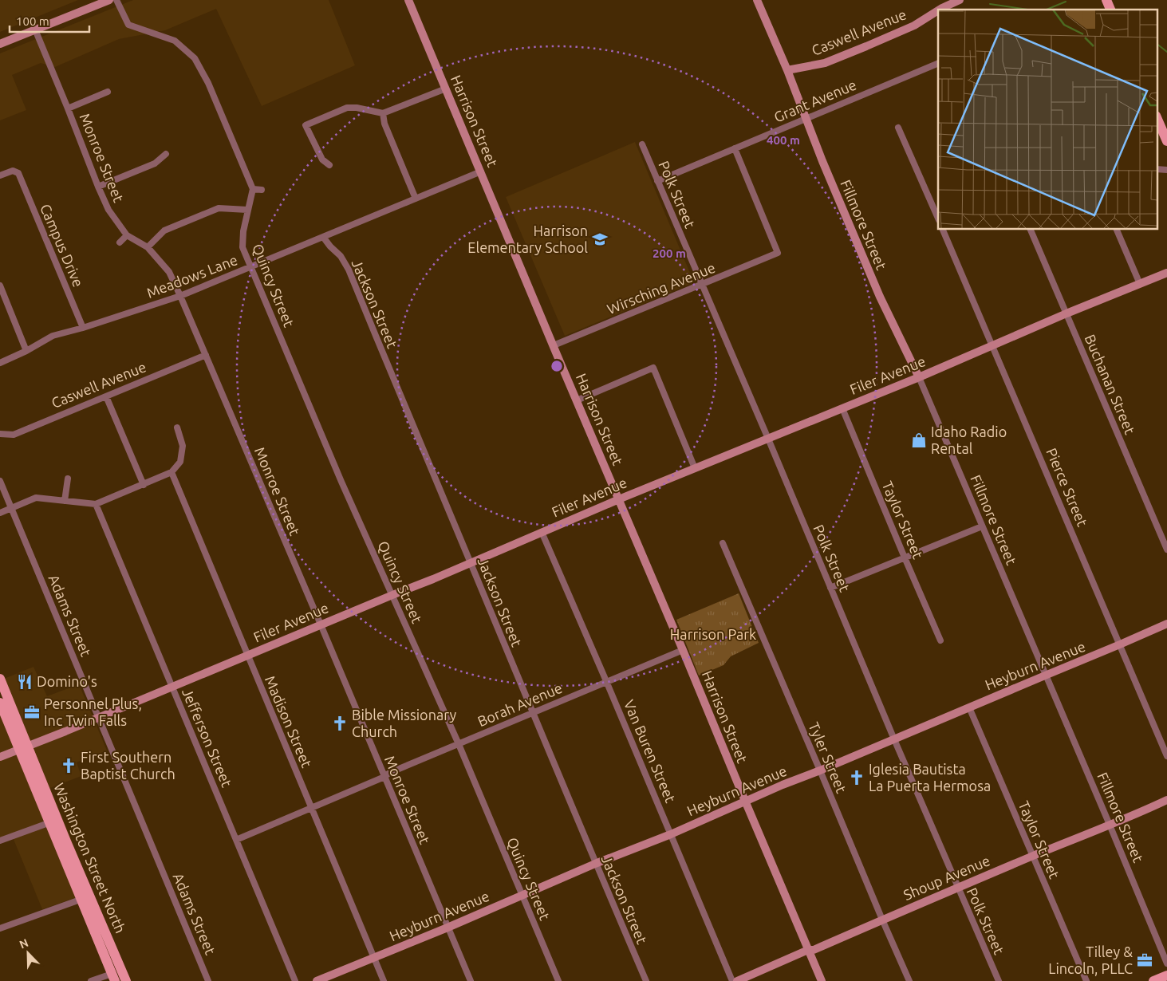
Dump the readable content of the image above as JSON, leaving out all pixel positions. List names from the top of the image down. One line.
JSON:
{"streets":{"main road":["Washington Street North"],"street":["Caswell Avenue","Grant Avenue","Harrison Street","Monroe Street","Polk Street","Fillmore Street","Campus Drive","Meadows Lane","Quincy Street","Wirsching Avenue","Jackson Street","Filer Avenue","Buchanan Street","Pierce Street","Taylor Street","Adams Street","Heyburn Avenue","Borah Avenue","Madison Street","Jefferson Street","Van Buren Street","Tyler Street","Shoup Avenue"]},"crossings":[["Caswell Avenue","Monroe Street"],["Caswell Avenue","Fillmore Street"],["Grant Avenue","Polk Street"],["Grant Avenue","Fillmore Street"],["Grant Avenue","Wirsching Avenue"],["Harrison Street","Meadows Lane"],["Harrison Street","Wirsching Avenue"],["Harrison Street","Filer Avenue"],["Harrison Street","Heyburn Avenue"],["Harrison Street","Borah Avenue"],["Harrison Street","Shoup Avenue"],["Monroe Street","Meadows Lane"],["Monroe Street","Filer Avenue"],["Monroe Street","Heyburn Avenue"],["Monroe Street","Borah Avenue"],["Polk Street","Wirsching Avenue"],["Polk Street","Filer Avenue"],["Polk Street","Heyburn Avenue"],["Polk Street","Shoup Avenue"],["Fillmore Street","Filer Avenue"],["Fillmore Street","Heyburn Avenue"],["Fillmore Street","Shoup Avenue"],["Campus Drive","Meadows Lane"],["Meadows Lane","Quincy Street"],["Meadows Lane","Jackson Street"],["Quincy Street","Filer Avenue"],["Quincy Street","Heyburn Avenue"],["Quincy Street","Borah Avenue"],["Jackson Street","Filer Avenue"],["Jackson Street","Heyburn Avenue"],["Jackson Street","Borah Avenue"],["Filer Avenue","Buchanan Street"],["Filer Avenue","Pierce Street"],["Filer Avenue","Taylor Street"],["Filer Avenue","Adams Street"],["Filer Avenue","Madison Street"],["Filer Avenue","Jefferson Street"],["Filer Avenue","Van Buren Street"],["Filer Avenue","Washington Street North"],["Pierce Street","Heyburn Avenue"],["Taylor Street","Heyburn Avenue"],["Taylor Street","Shoup Avenue"],["Heyburn Avenue","Madison Street"],["Heyburn Avenue","Van Buren Street"],["Heyburn Avenue","Tyler Street"],["Borah Avenue","Madison Street"],["Borah Avenue","Jefferson Street"],["Borah Avenue","Van Buren Street"],["Tyler Street","Shoup Avenue"]],"parks":["Harrison Park"],"places":{"school or university":["Harrison Elementary School"],"shop":["Idaho Radio Rental"],"restaurant":["Domino's"],"office":["Personnel Plus, Inc Twin Falls","Tilley & Lincoln, PLLC"],"church":["Bible Missionary Church","First Southern Baptist Church","Iglesia Bautista La Puerta Hermosa"]},"scale_bar":"100 m","north":"top left","rings":["400 m","200 m"]}
